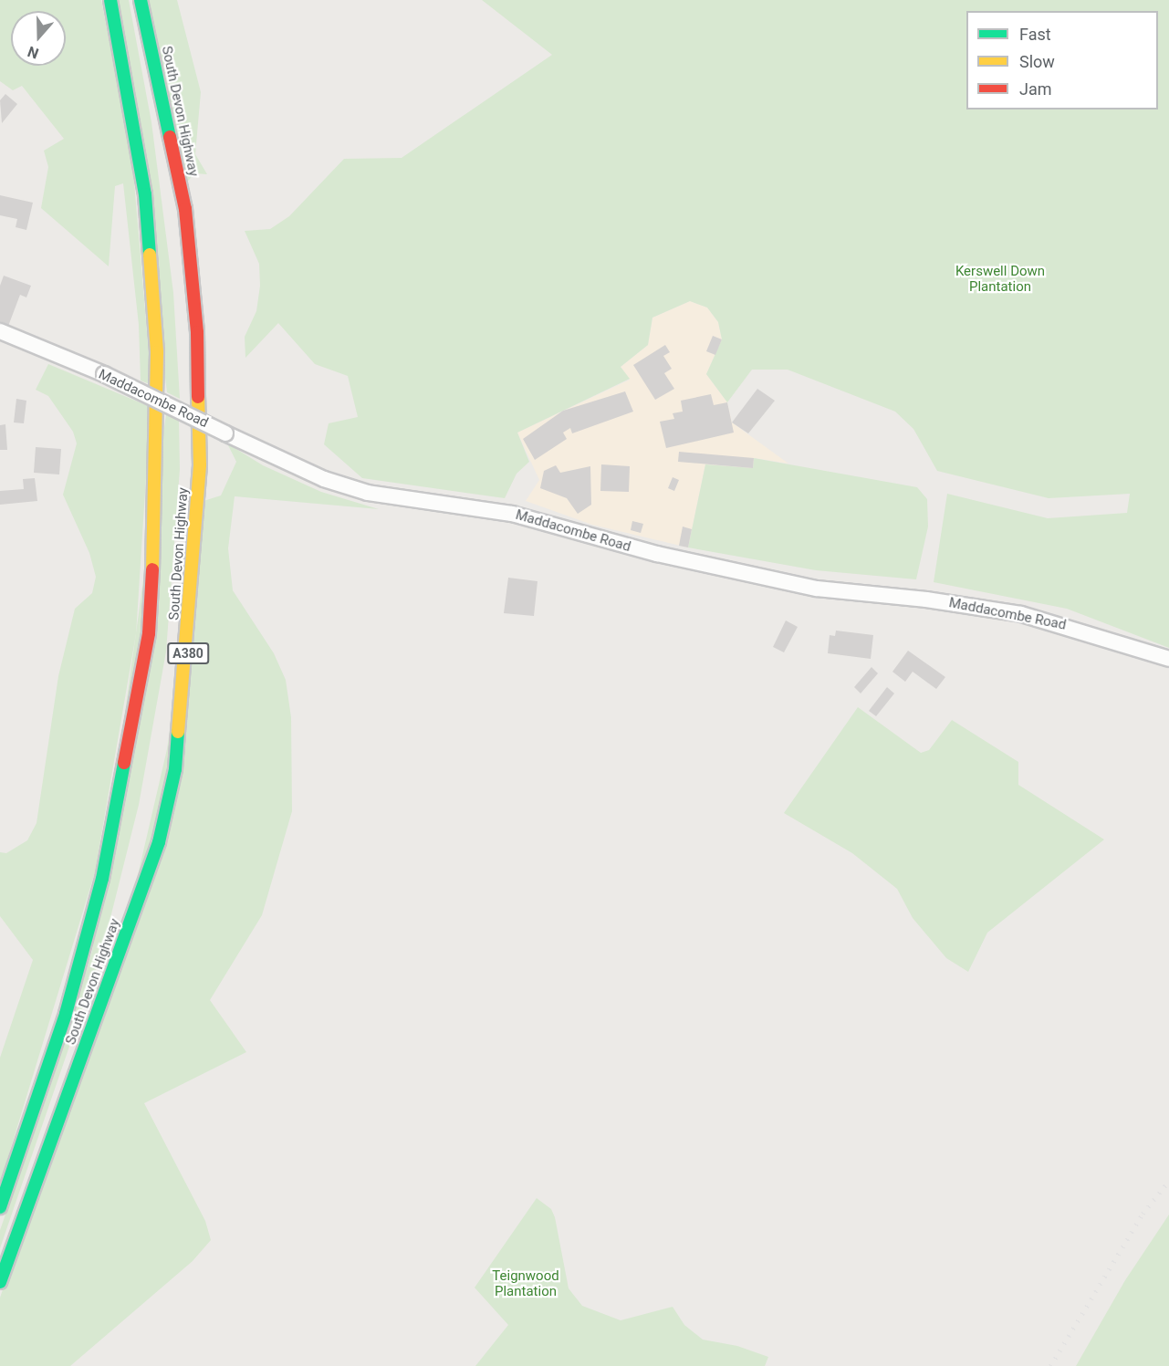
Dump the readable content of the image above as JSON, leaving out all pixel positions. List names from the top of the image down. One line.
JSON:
{"streets":{"highway":["South Devon Highway","A380"],"street":["Maddacombe Road"]},"parks":["Kerswell Down Plantation","Teignwood Plantation"],"legend":["Fast","Slow","Jam"],"north":"bottom"}
